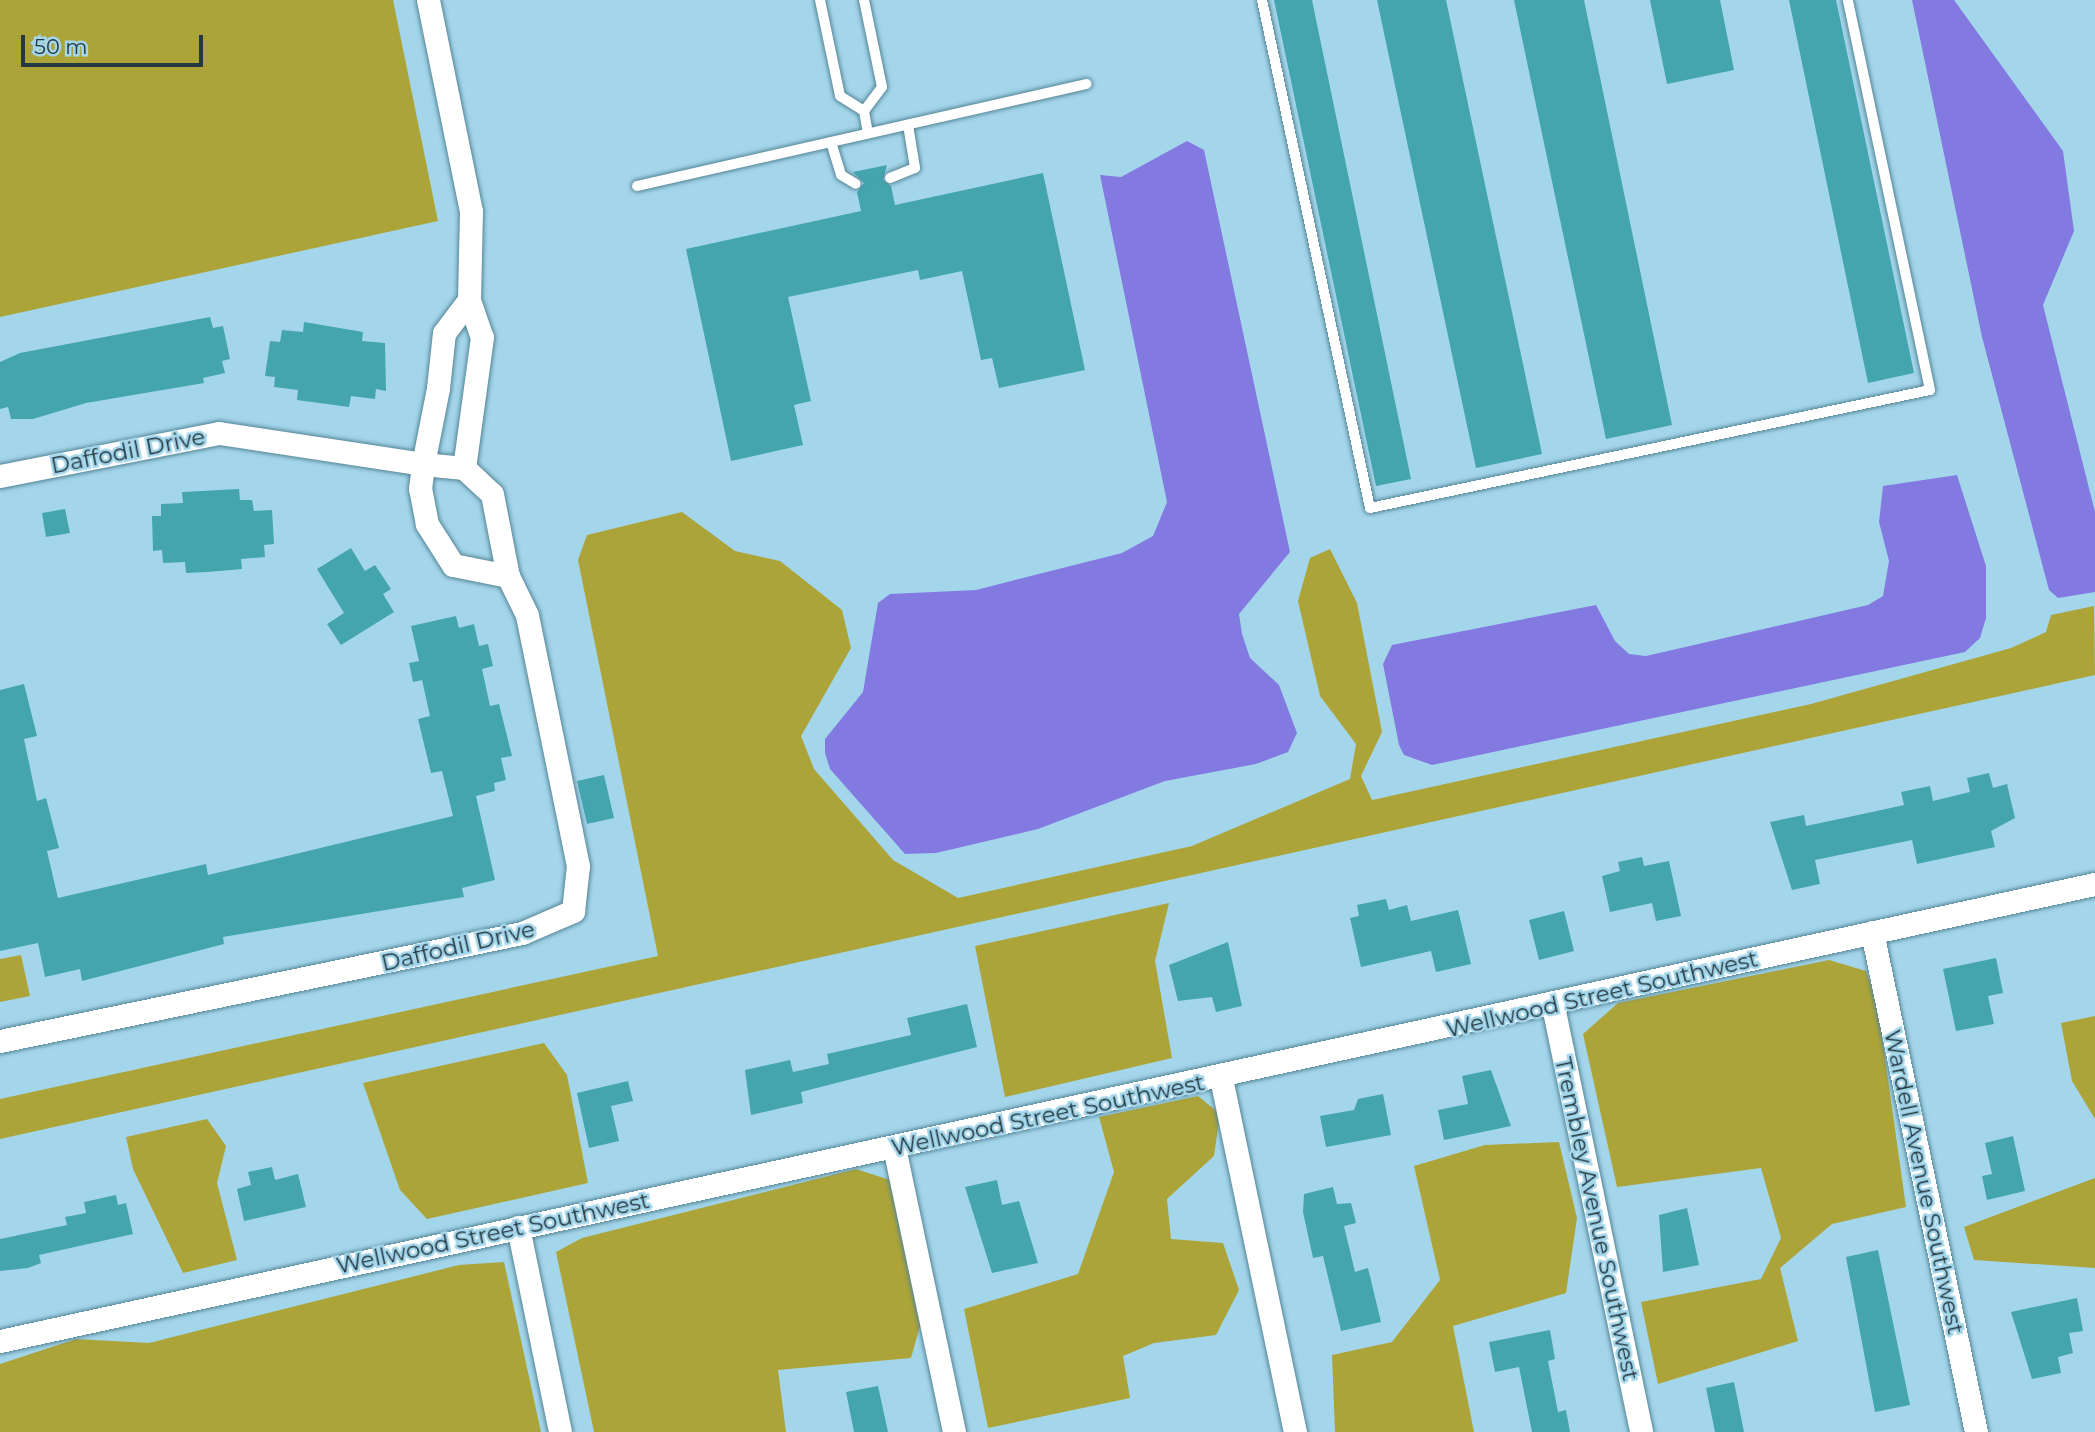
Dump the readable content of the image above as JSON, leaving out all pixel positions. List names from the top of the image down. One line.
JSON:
{"streets":{"street":["Daffodil Drive","Wellwood Street Southwest","Wardell Avenue Southwest","Trembley Avenue Southwest"]},"crossings":[["Wellwood Street Southwest","Wardell Avenue Southwest"],["Wellwood Street Southwest","Trembley Avenue Southwest"]],"scale_bar":"50 m"}
